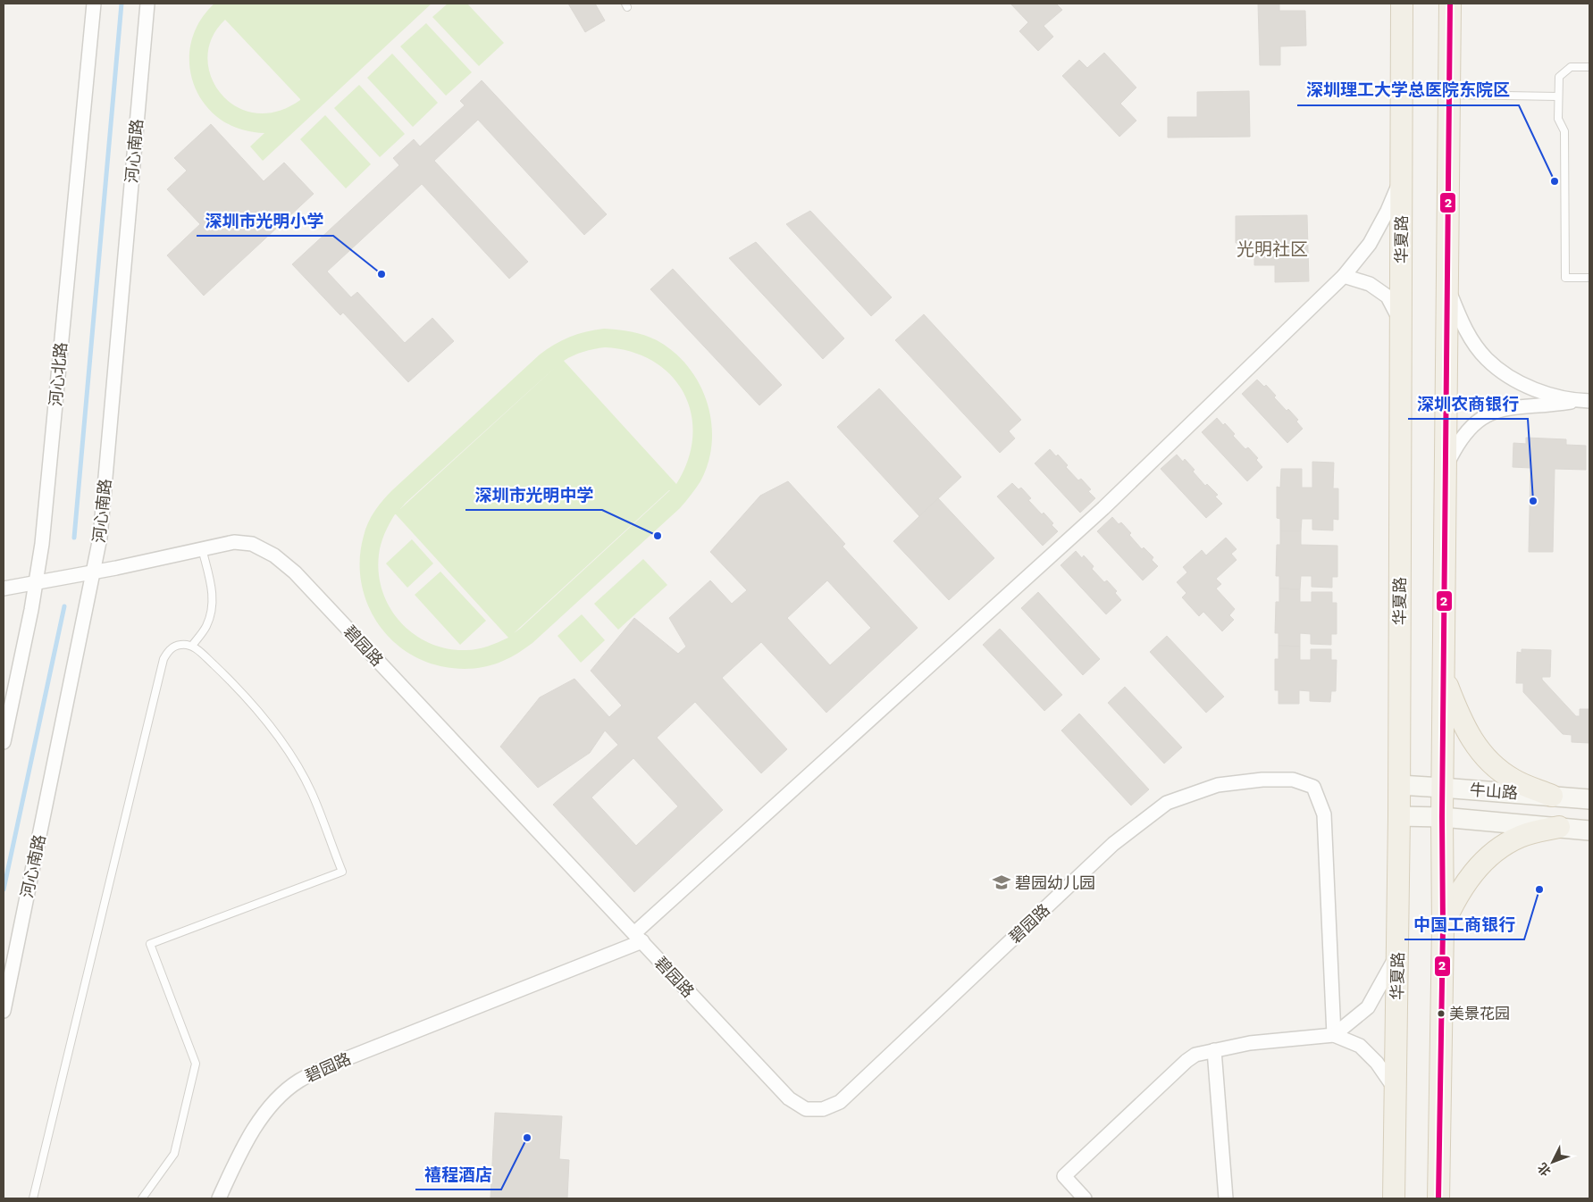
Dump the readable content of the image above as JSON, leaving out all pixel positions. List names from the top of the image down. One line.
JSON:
{"streets":{"main road":["华夏路"],"street":["河心南路","河心北路","碧园路","牛山路"]},"crossings":[["河心南路","碧园路"],["华夏路","牛山路"],["河心北路","碧园路"]],"districts":["光明社区"],"places":{"other":["深圳理工大学总医院东院区","深圳市光明小学","深圳农商银行","深圳市光明中学","中国工商银行","美景花园","禧程酒店"],"school or university":["碧园幼儿园"]},"lines":["transit line 2"],"north":"bottom left"}
